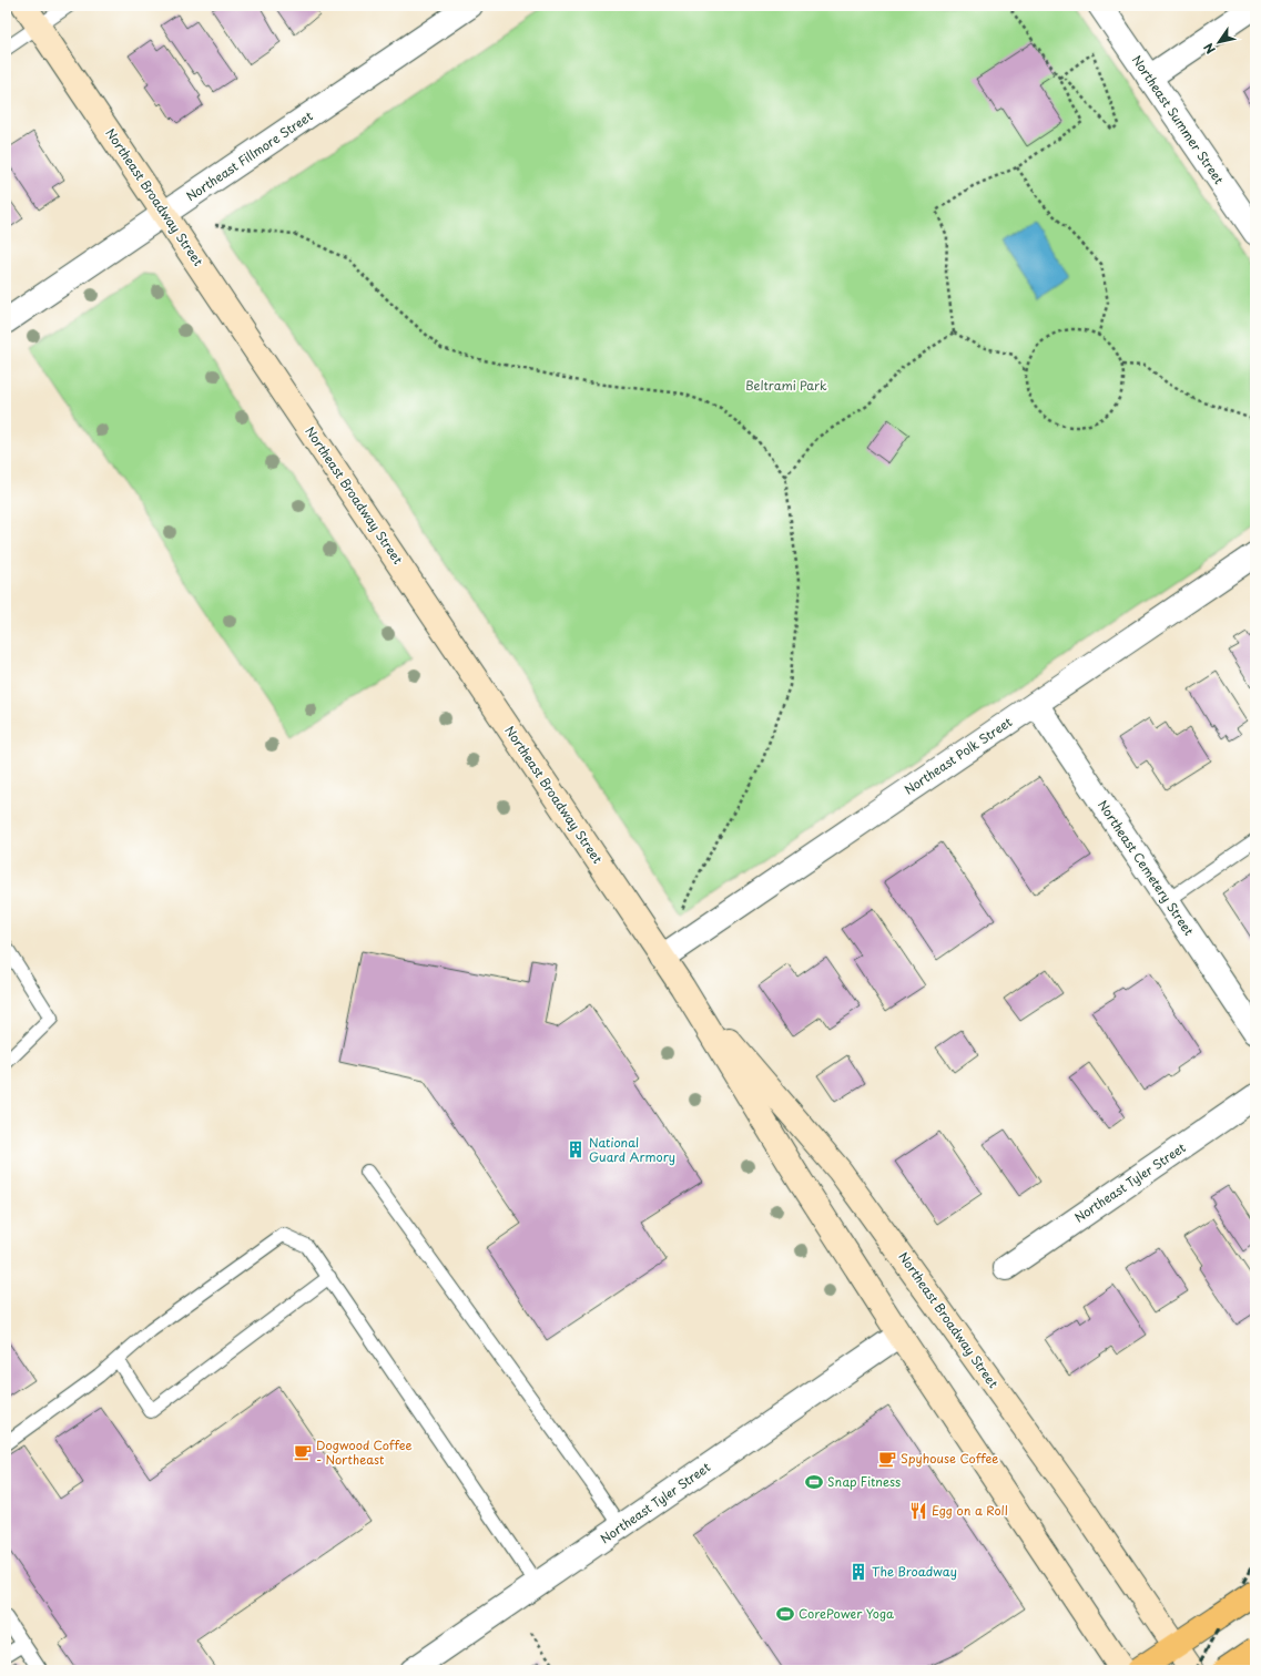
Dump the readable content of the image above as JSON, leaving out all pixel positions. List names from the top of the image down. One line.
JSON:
{"streets":{"main road":["Northeast Broadway Street"],"street":["Northeast Summer Street","Northeast Fillmore Street","Northeast Polk Street","Northeast Cemetery Street","Northeast Tyler Street"]},"crossings":[["Northeast Fillmore Street","Northeast Broadway Street"],["Northeast Broadway Street","Northeast Polk Street"],["Northeast Broadway Street","Northeast Tyler Street"],["Northeast Polk Street","Northeast Cemetery Street"]],"parks":["Beltrami Park"],"places":{"building":["National Guard Armory","The Broadway"],"cafe":["Dogwood Coffee - Northeast","Spyhouse Coffee"],"sports":["Snap Fitness","CorePower Yoga"],"restaurant":["Egg on a Roll"]},"north":"bottom left"}
